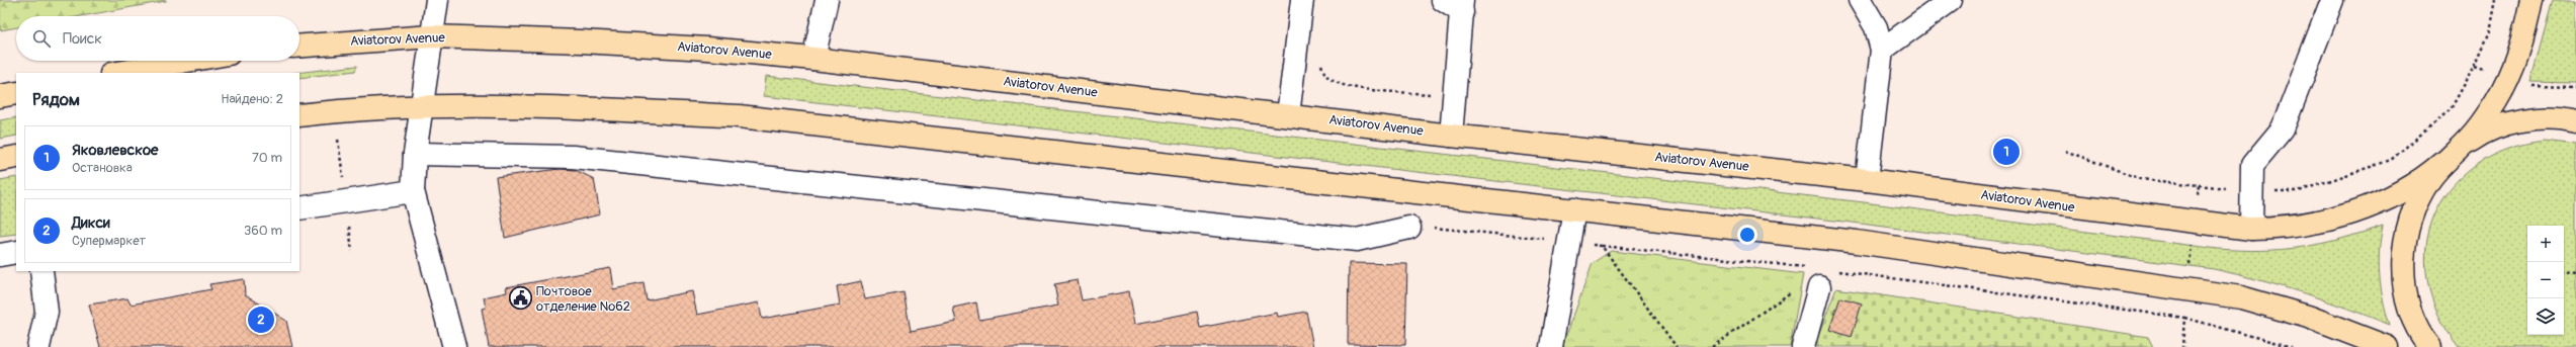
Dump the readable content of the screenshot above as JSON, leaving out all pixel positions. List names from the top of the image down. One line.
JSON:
{"streets":{"main road":["Aviatorov Avenue"]},"places":{"public building":["Почтовое отделение №62"]},"page":{"search":"Поиск","heading":["Рядом","Найдено: 2"],"list":[{"mark":"1","name":"Яковлевское","note":"Остановка","value":"70 m"},{"mark":"2","name":"Дикси","note":"Супермаркет","value":"360 m"}],"pins":["1","2"],"map_buttons":["+","−"]}}
